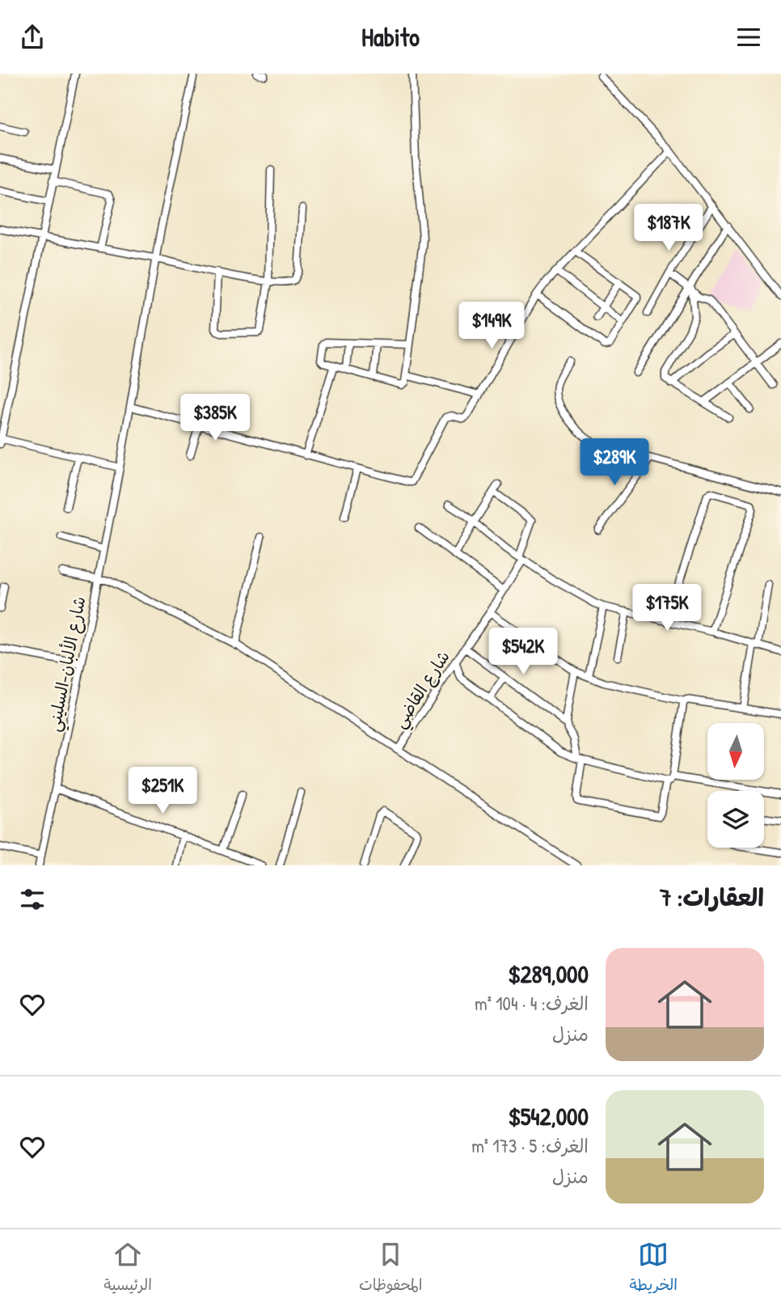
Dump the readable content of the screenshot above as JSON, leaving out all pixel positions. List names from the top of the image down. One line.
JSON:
{"streets":{"street":["شارع الألبان-السليني","شارع القاضي"]},"north":"bottom","page":{"header":"Habito","price":["$187K","$149K","$385K","$289K","$175K","$542K","$251K"],"heading":"العقارات: 7","list":[{"name":"$289,000","note":"الغرف: 4 · 104 m² · منزل"},{"name":"$542,000","note":"الغرف: 5 · 173 m² · منزل"}],"tabs":["الخريطة","المحفوظات","الرئيسية"]}}
